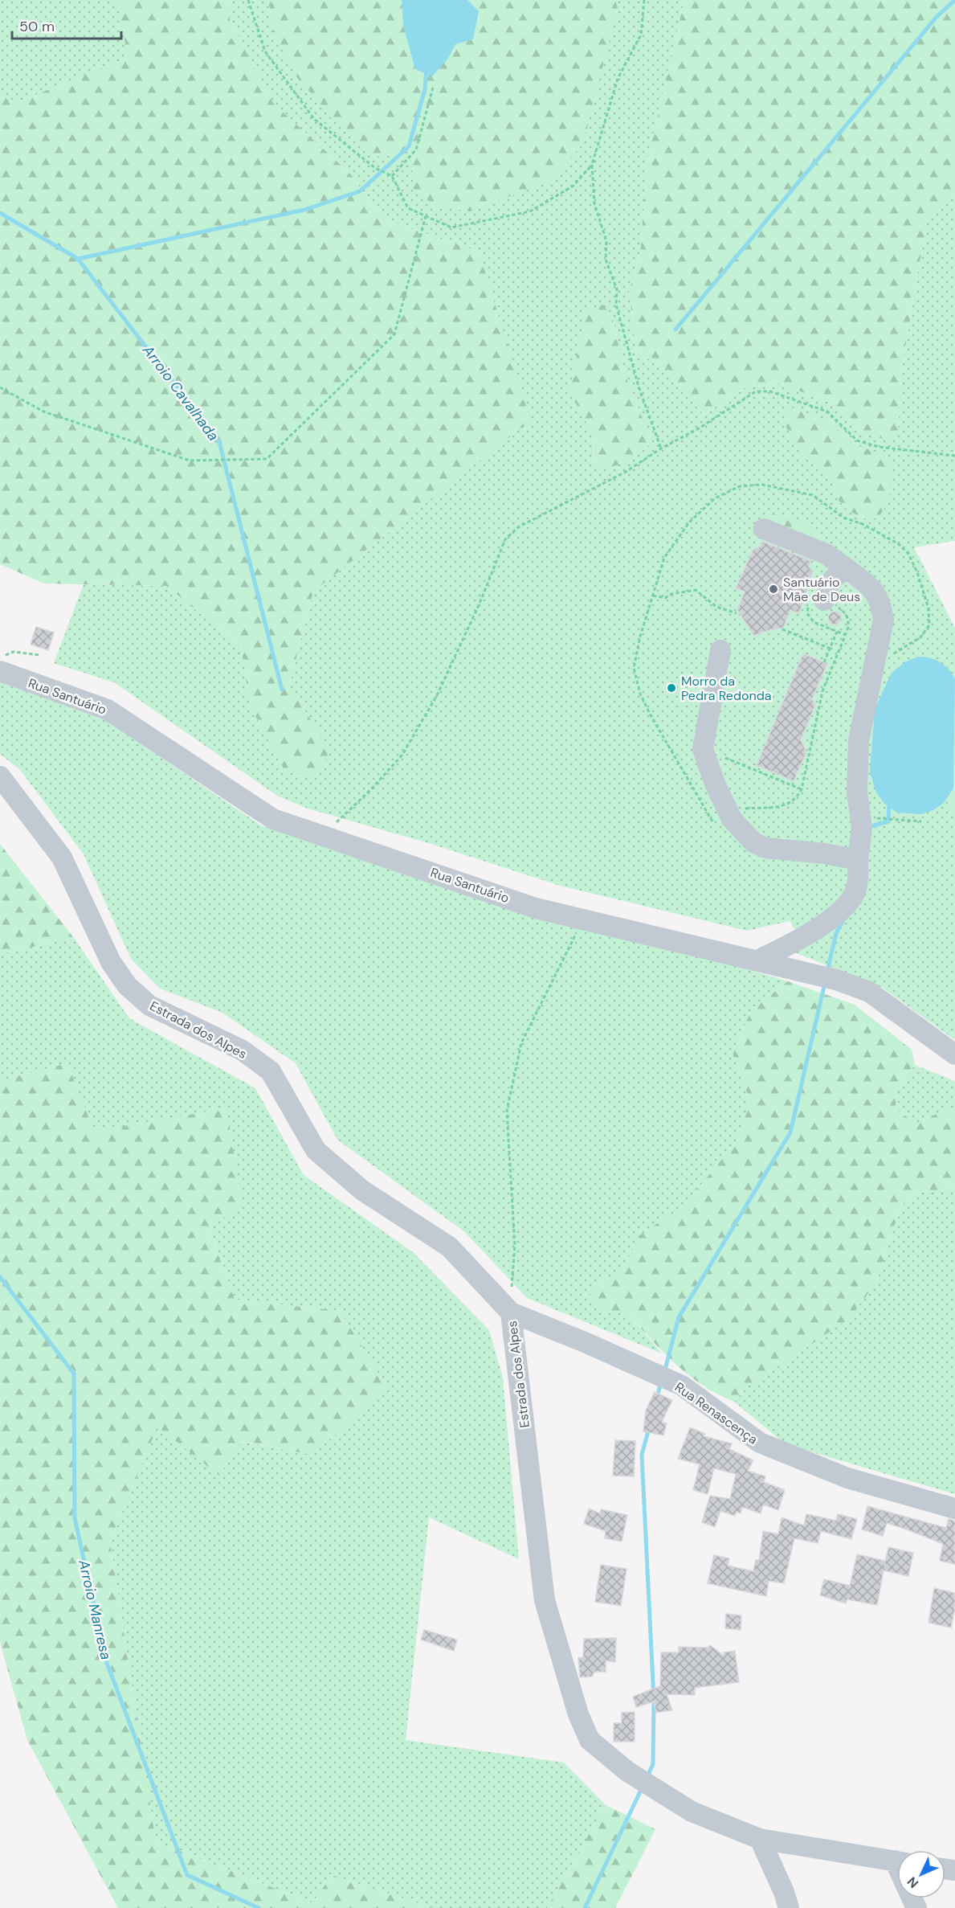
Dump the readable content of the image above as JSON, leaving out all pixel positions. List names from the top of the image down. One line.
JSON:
{"streets":{"street":["Rua Santuário","Estrada dos Alpes","Rua Renascença"]},"crossings":[["Estrada dos Alpes","Rua Renascença"]],"water":["Arroio Cavalhada","Arroio Manresa"],"places":["Santuário Mãe de Deus","Morro da Pedra Redonda"],"scale_bar":"50 m","north":"bottom left"}
